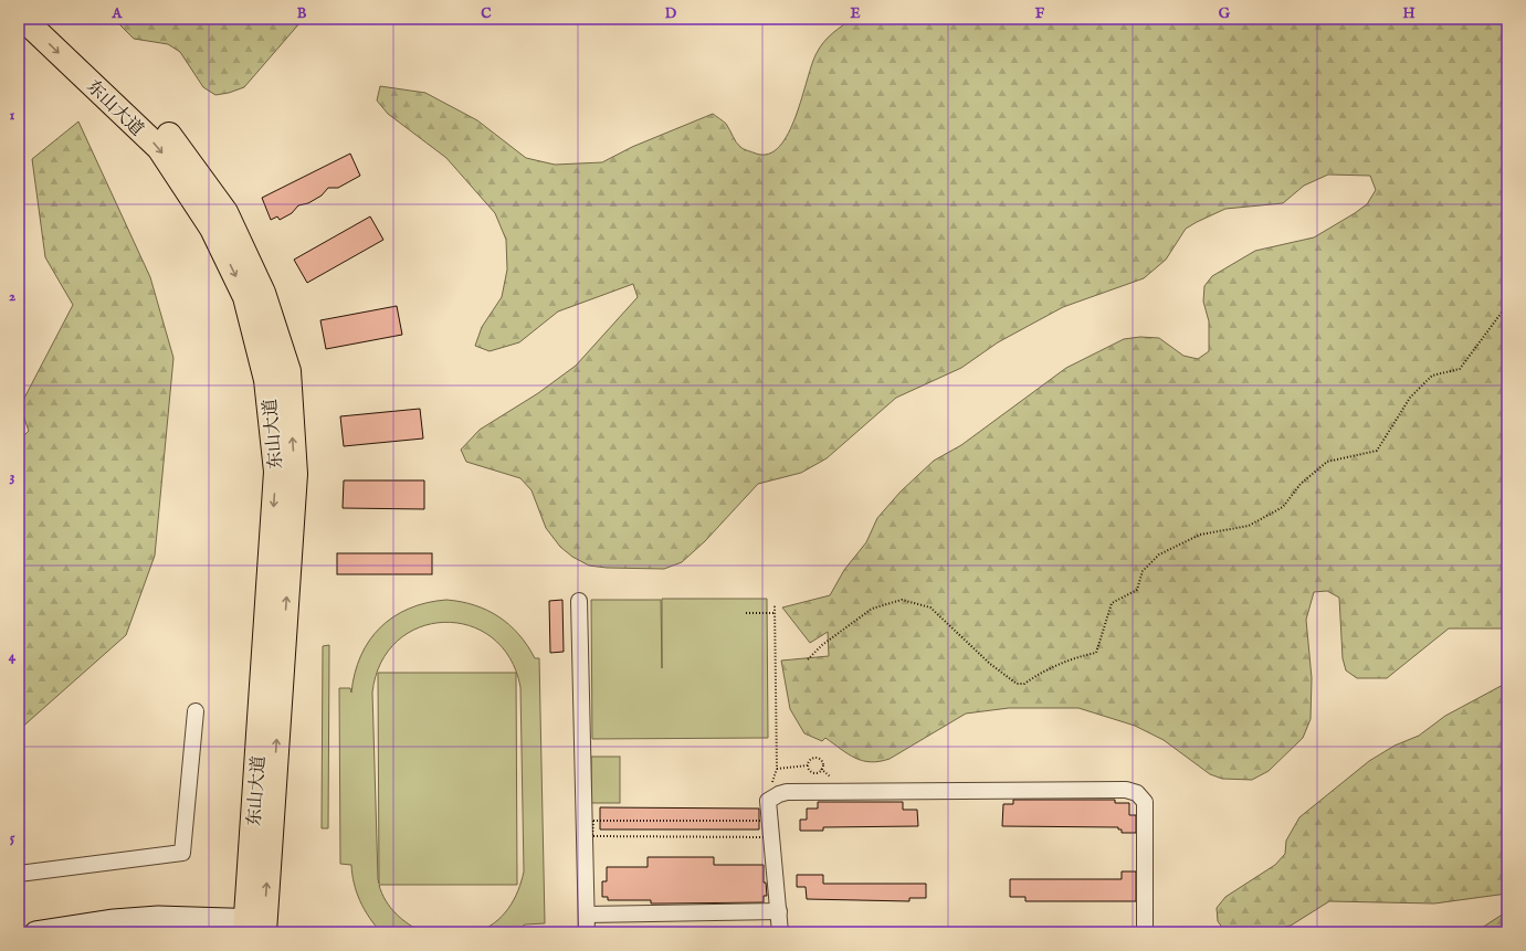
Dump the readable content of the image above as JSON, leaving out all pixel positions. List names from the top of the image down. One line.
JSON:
{"streets":{"main road":["东山大道"]},"grid":{"columns":["A","B","C","D","E","F","G","H"],"rows":["1","2","3","4","5"]}}
